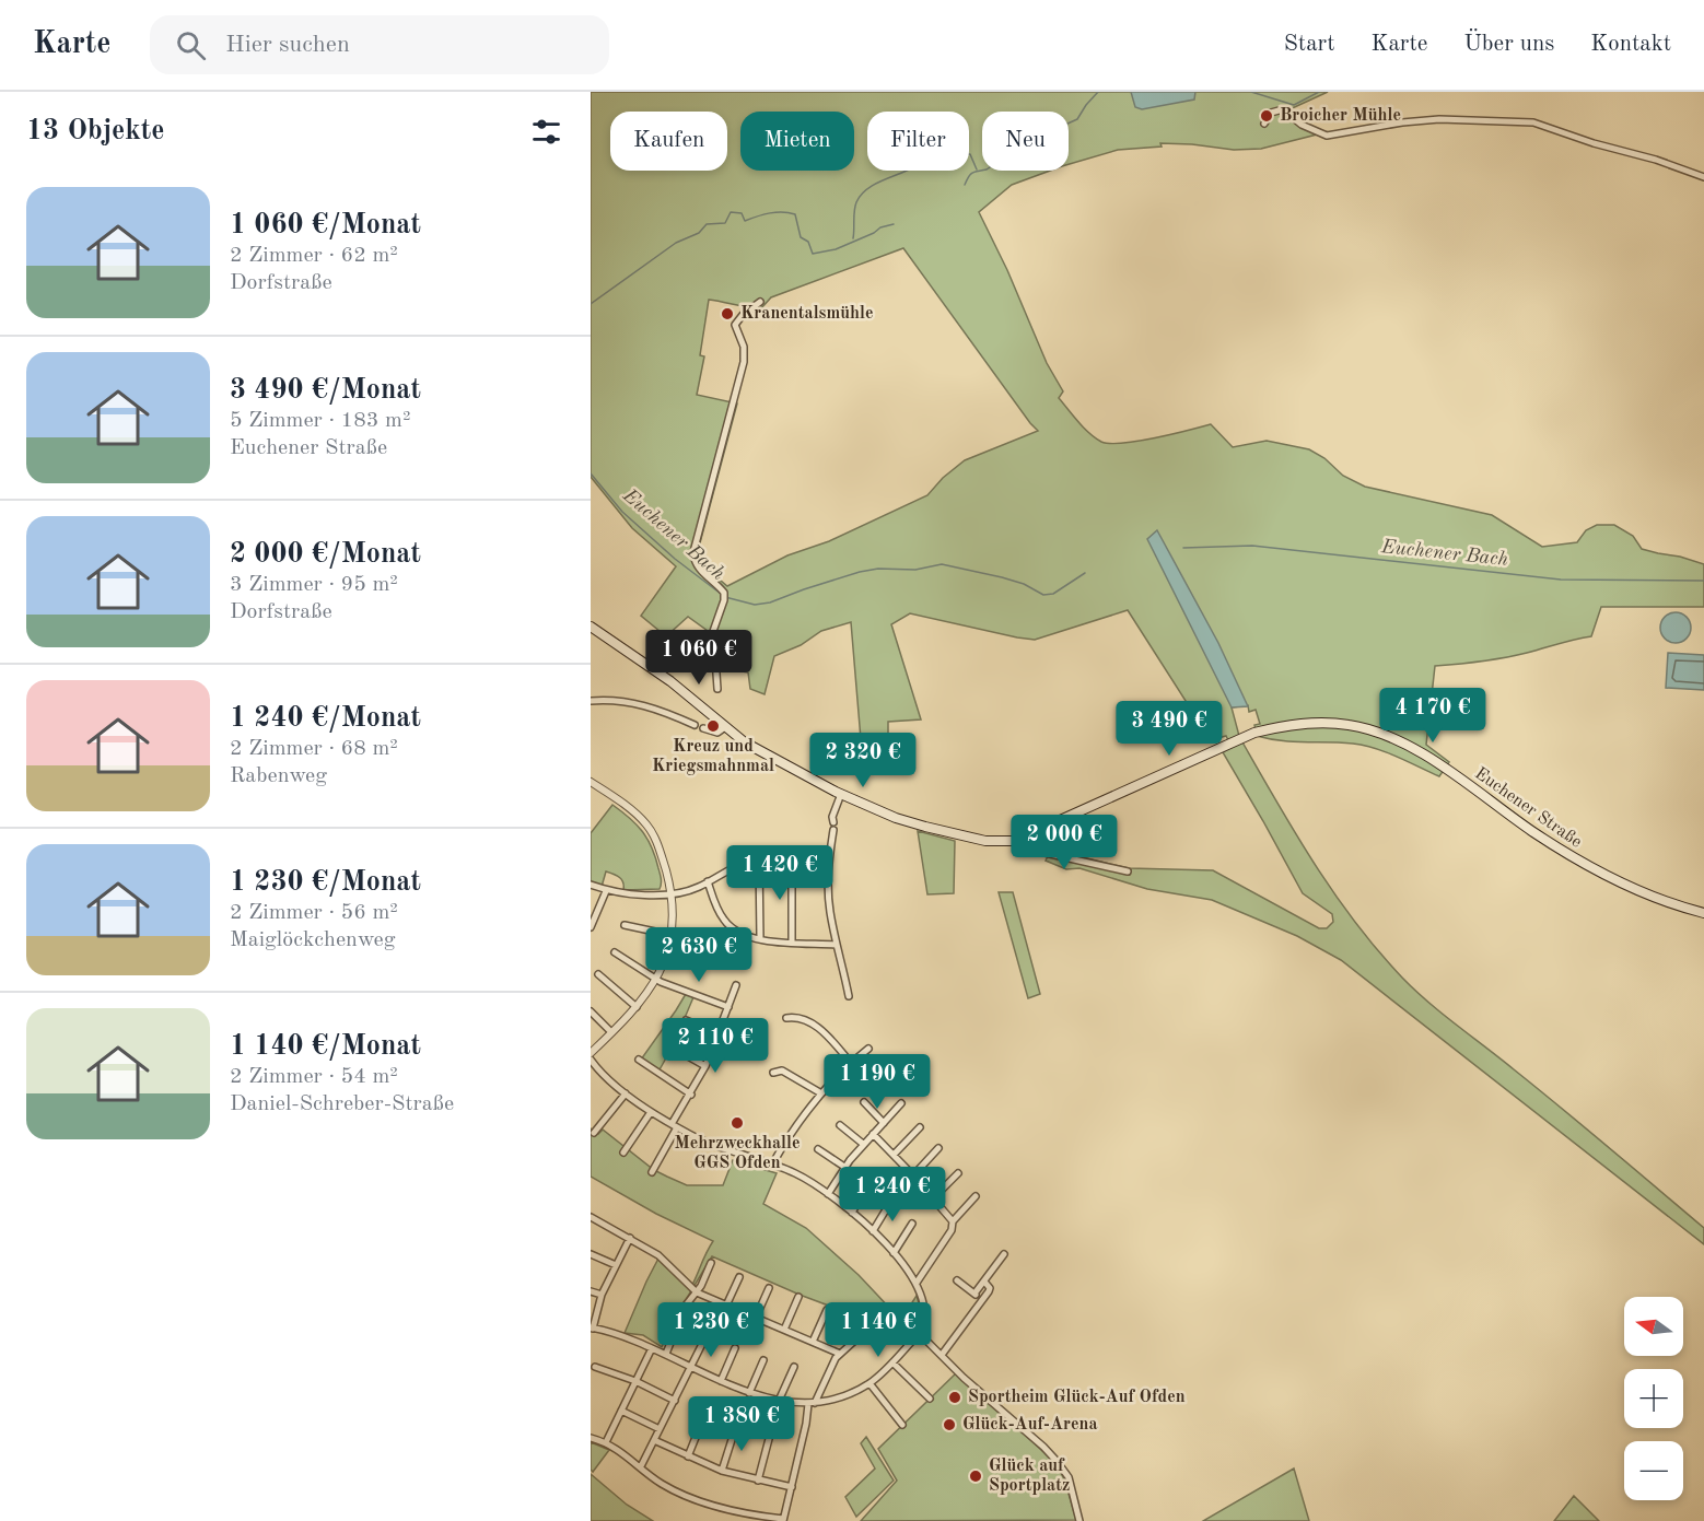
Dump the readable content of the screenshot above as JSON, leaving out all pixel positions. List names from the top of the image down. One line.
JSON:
{"streets":{"main road":["Euchener Straße"]},"water":["Euchener Bach"],"places":["Broicher Mühle","Kranentalsmühle","Kreuz und Kriegsmahnmal","Mehrzweckhalle GGS Ofden","Sportheim Glück-Auf Ofden","Glück-Auf-Arena","Glück auf Sportplatz"],"north":"left","page":{"header":"Karte","search":"Hier suchen","nav":["Start","Karte","Über uns","Kontakt"],"heading":"13 Objekte","chip":["Kaufen","Mieten","Filter","Neu"],"list":[{"name":"1 060 €/Monat","note":"2 Zimmer · 62 m² · Dorfstraße"},{"name":"3 490 €/Monat","note":"5 Zimmer · 183 m² · Euchener Straße"},{"name":"2 000 €/Monat","note":"3 Zimmer · 95 m² · Dorfstraße"},{"name":"1 240 €/Monat","note":"2 Zimmer · 68 m² · Rabenweg"},{"name":"1 230 €/Monat","note":"2 Zimmer · 56 m² · Maiglöckchenweg"},{"name":"1 140 €/Monat","note":"2 Zimmer · 54 m² · Daniel-Schreber-Straße"}],"price":["1 060 €","4 170 €","3 490 €","2 320 €","2 000 €","1 420 €","2 630 €","2 110 €","1 190 €","1 240 €","1 230 €","1 140 €","1 380 €"],"map_buttons":["+","−"]}}
